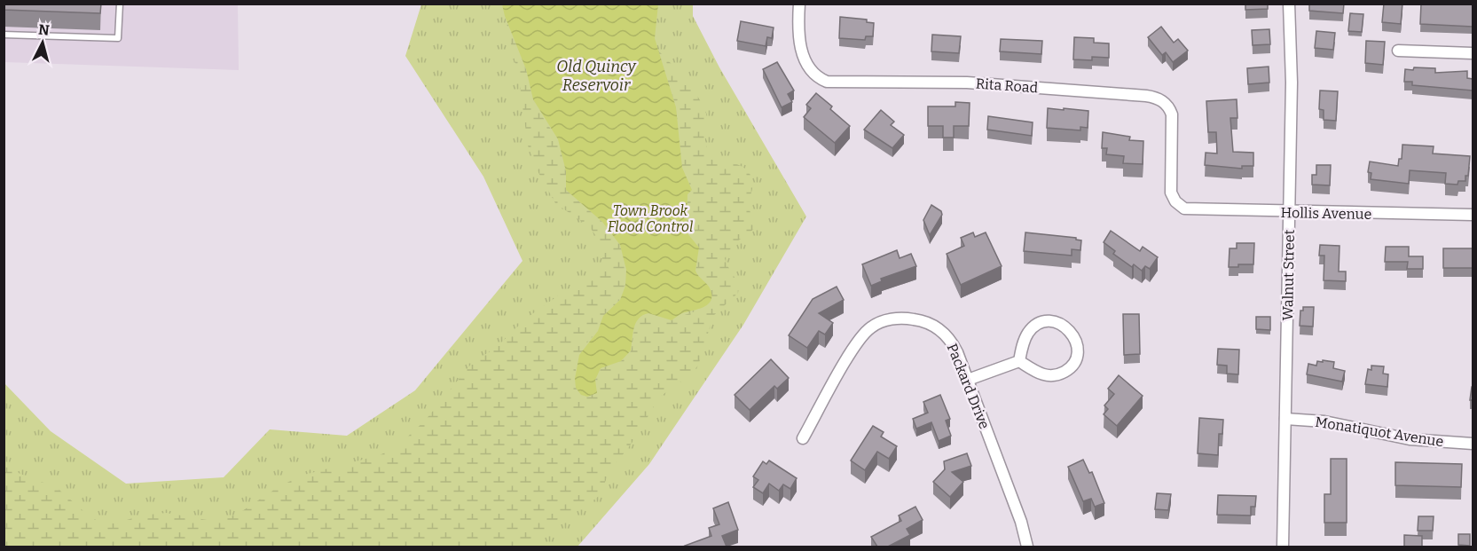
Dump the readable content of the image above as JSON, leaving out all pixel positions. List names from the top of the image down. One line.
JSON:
{"streets":{"street":["Rita Road","Hollis Avenue","Walnut Street","Packard Drive","Monatiquot Avenue"]},"crossings":[["Rita Road","Hollis Avenue"],["Hollis Avenue","Walnut Street"],["Walnut Street","Monatiquot Avenue"]],"water":["Old Quincy Reservoir"],"parks":["Town Brook Flood Control"],"north":"top"}
